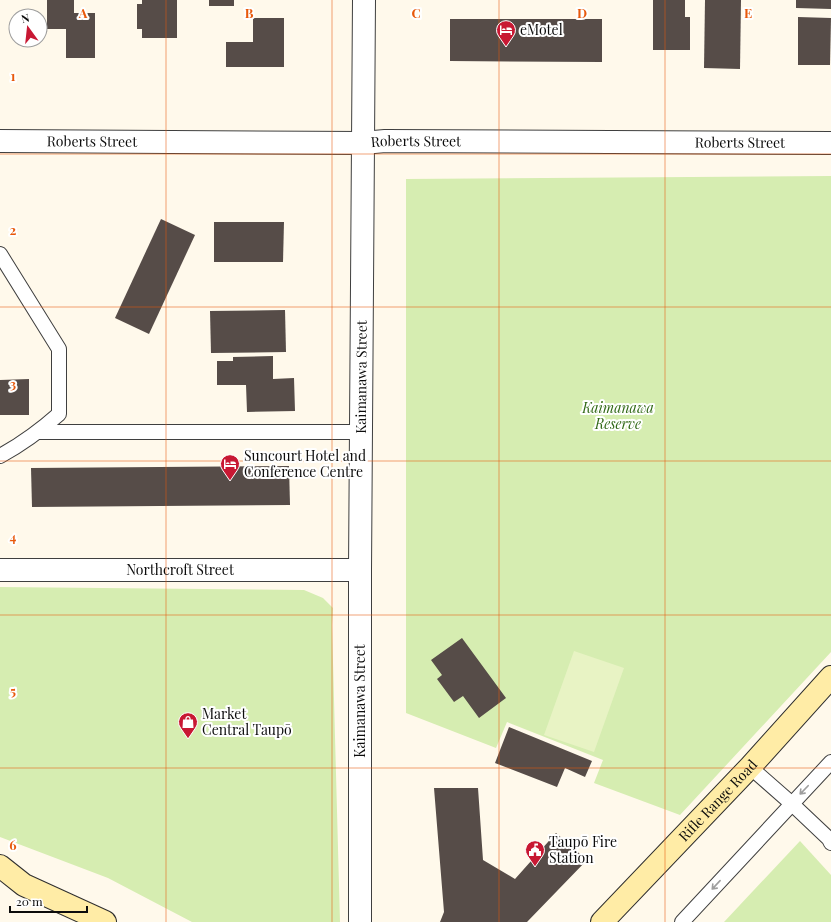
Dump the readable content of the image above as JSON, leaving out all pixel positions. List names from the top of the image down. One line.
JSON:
{"streets":{"street":["Roberts Street","Kaimanawa Street","Northcroft Street","Rifle Range Road"]},"crossings":[["Roberts Street","Kaimanawa Street"],["Kaimanawa Street","Northcroft Street"]],"parks":["Kaimanawa Reserve"],"places":{"hotel":["eMotel","Suncourt Hotel and Conference Centre"],"shop":["Market Central Taupō"],"public building":["Taupō Fire Station"]},"scale_bar":"20 m","north":"top","grid":{"columns":["A","B","C","D","E"],"rows":["1","2","3","4","5","6"]}}
